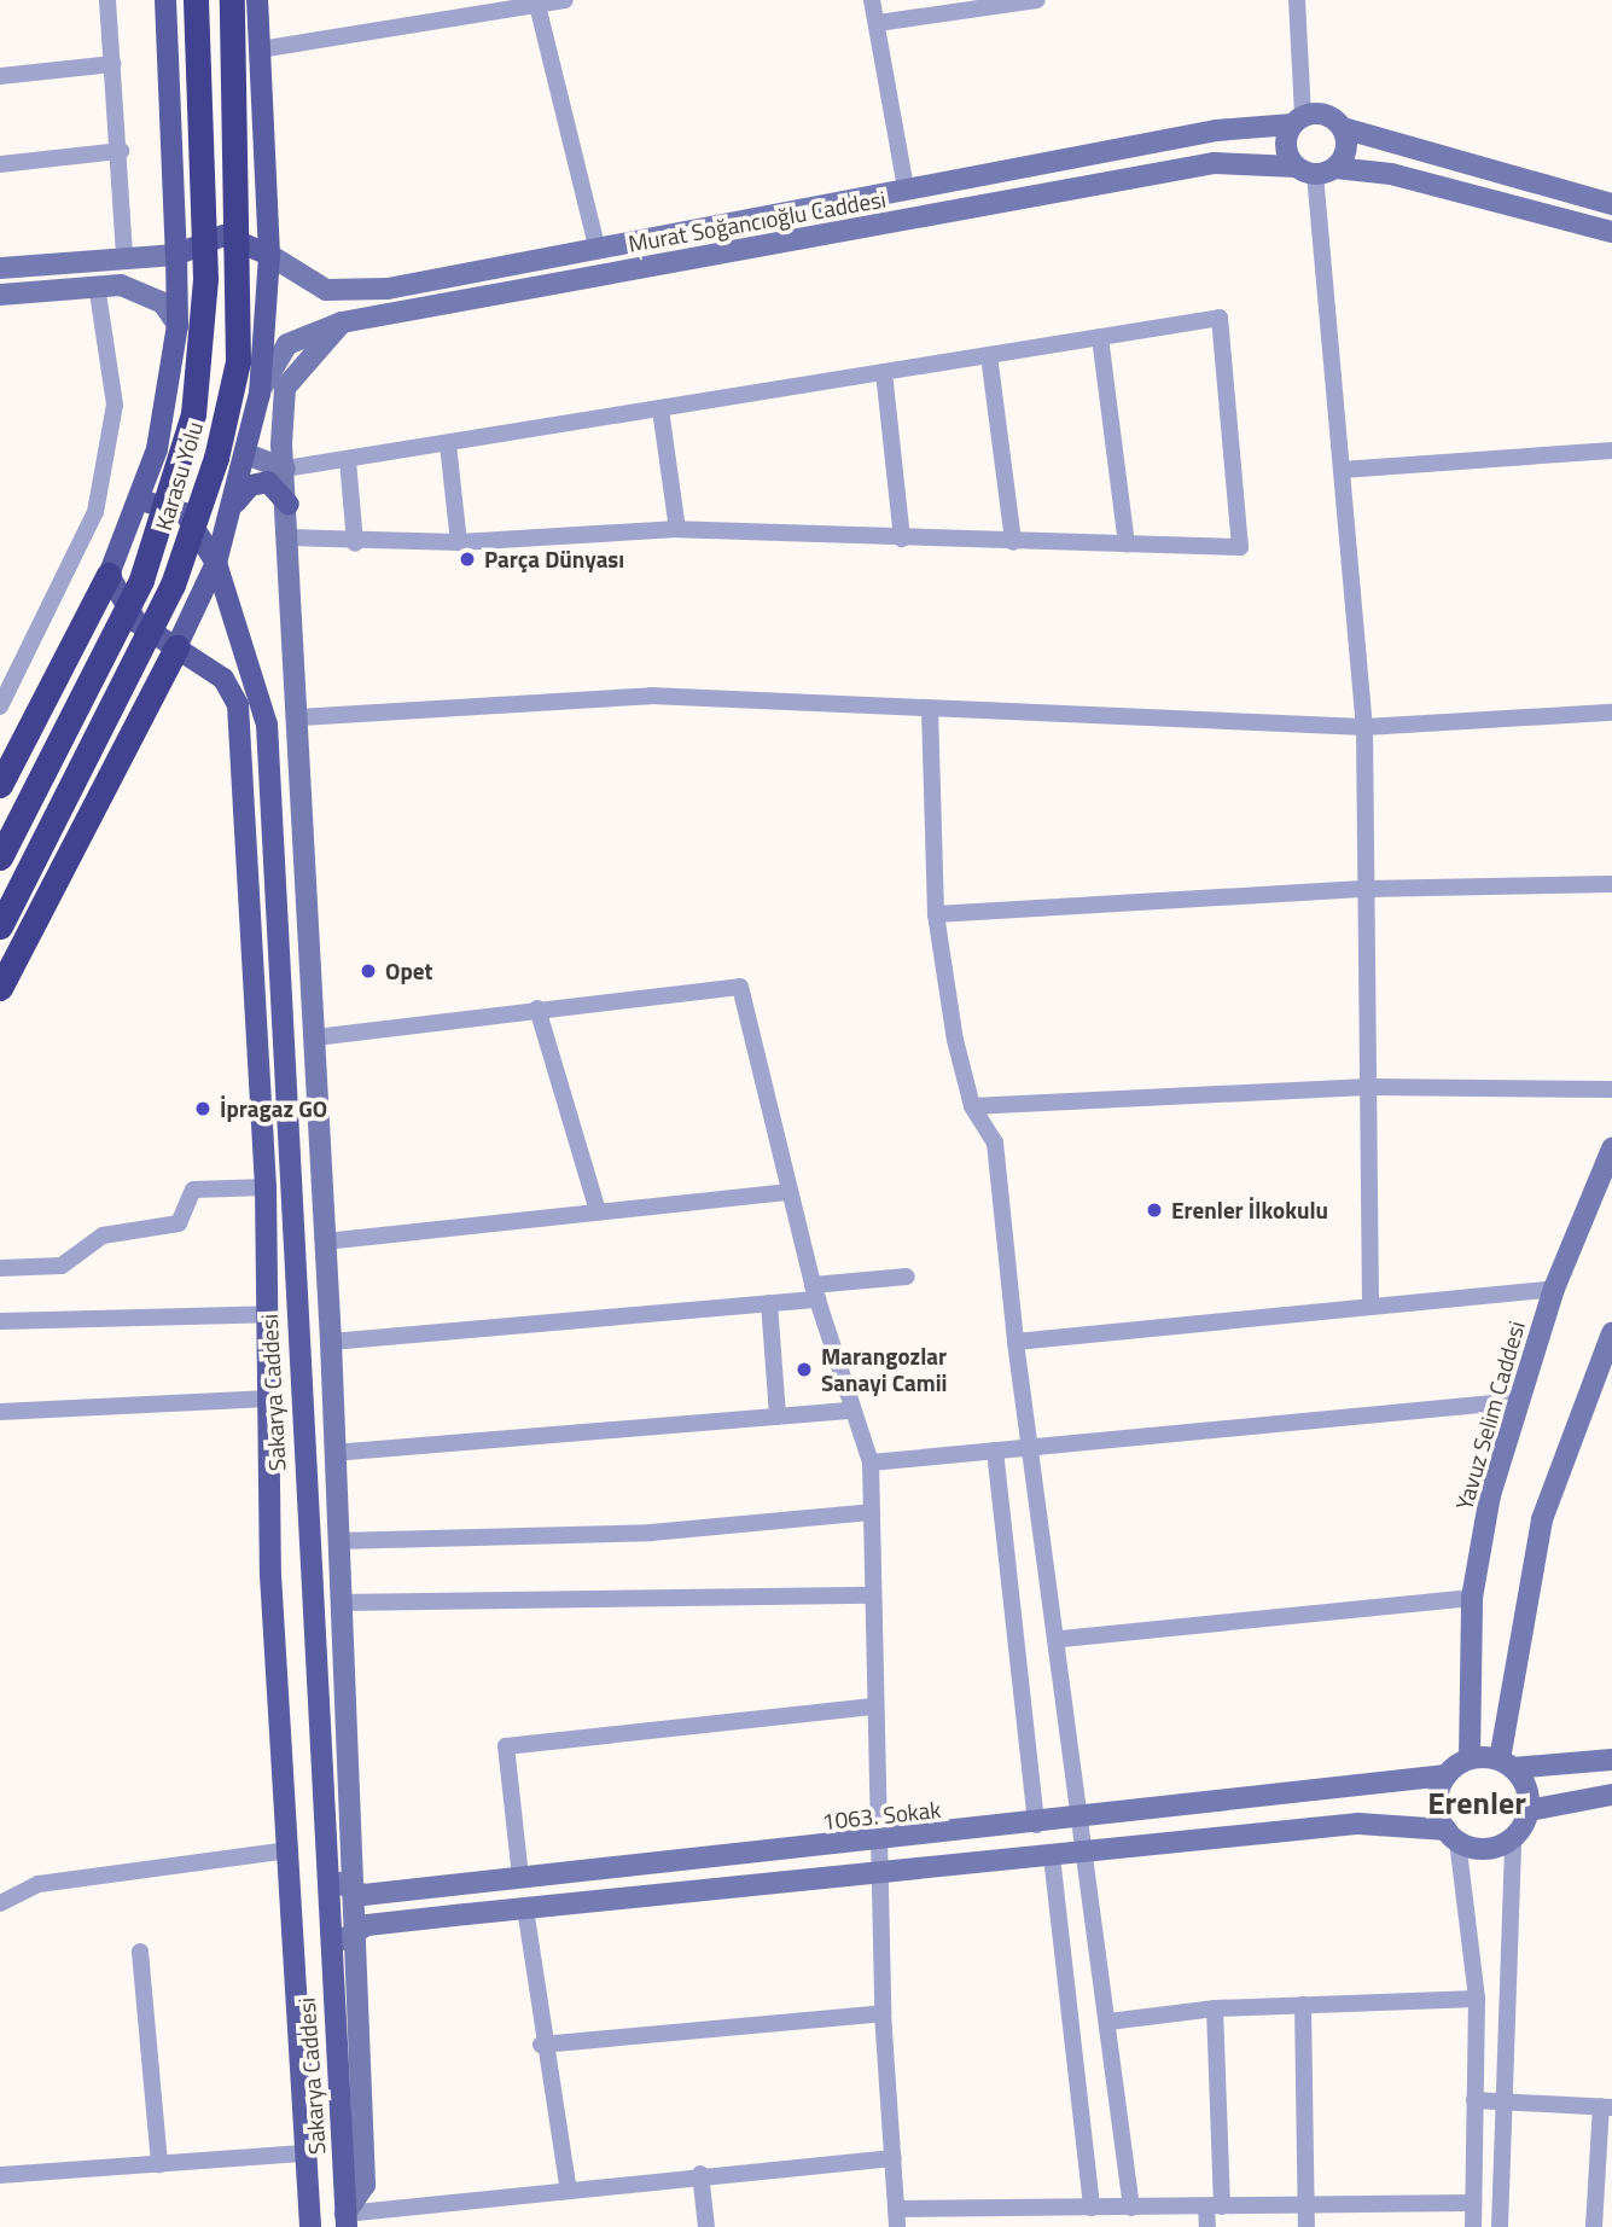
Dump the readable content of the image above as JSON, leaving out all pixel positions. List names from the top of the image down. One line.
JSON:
{"streets":{"highway":["Karasu Yolu"],"main road":["Murat Soğancıoğlu Caddesi","Sakarya Caddesi","Yavuz Selim Caddesi","1063. Sokak"]},"crossings":[["Sakarya Caddesi","1063. Sokak"],["Yavuz Selim Caddesi","1063. Sokak"]],"districts":["Erenler"],"places":["Parça Dünyası","Opet","İpragaz GO","Erenler İlkokulu","Marangozlar Sanayi Camii"]}
